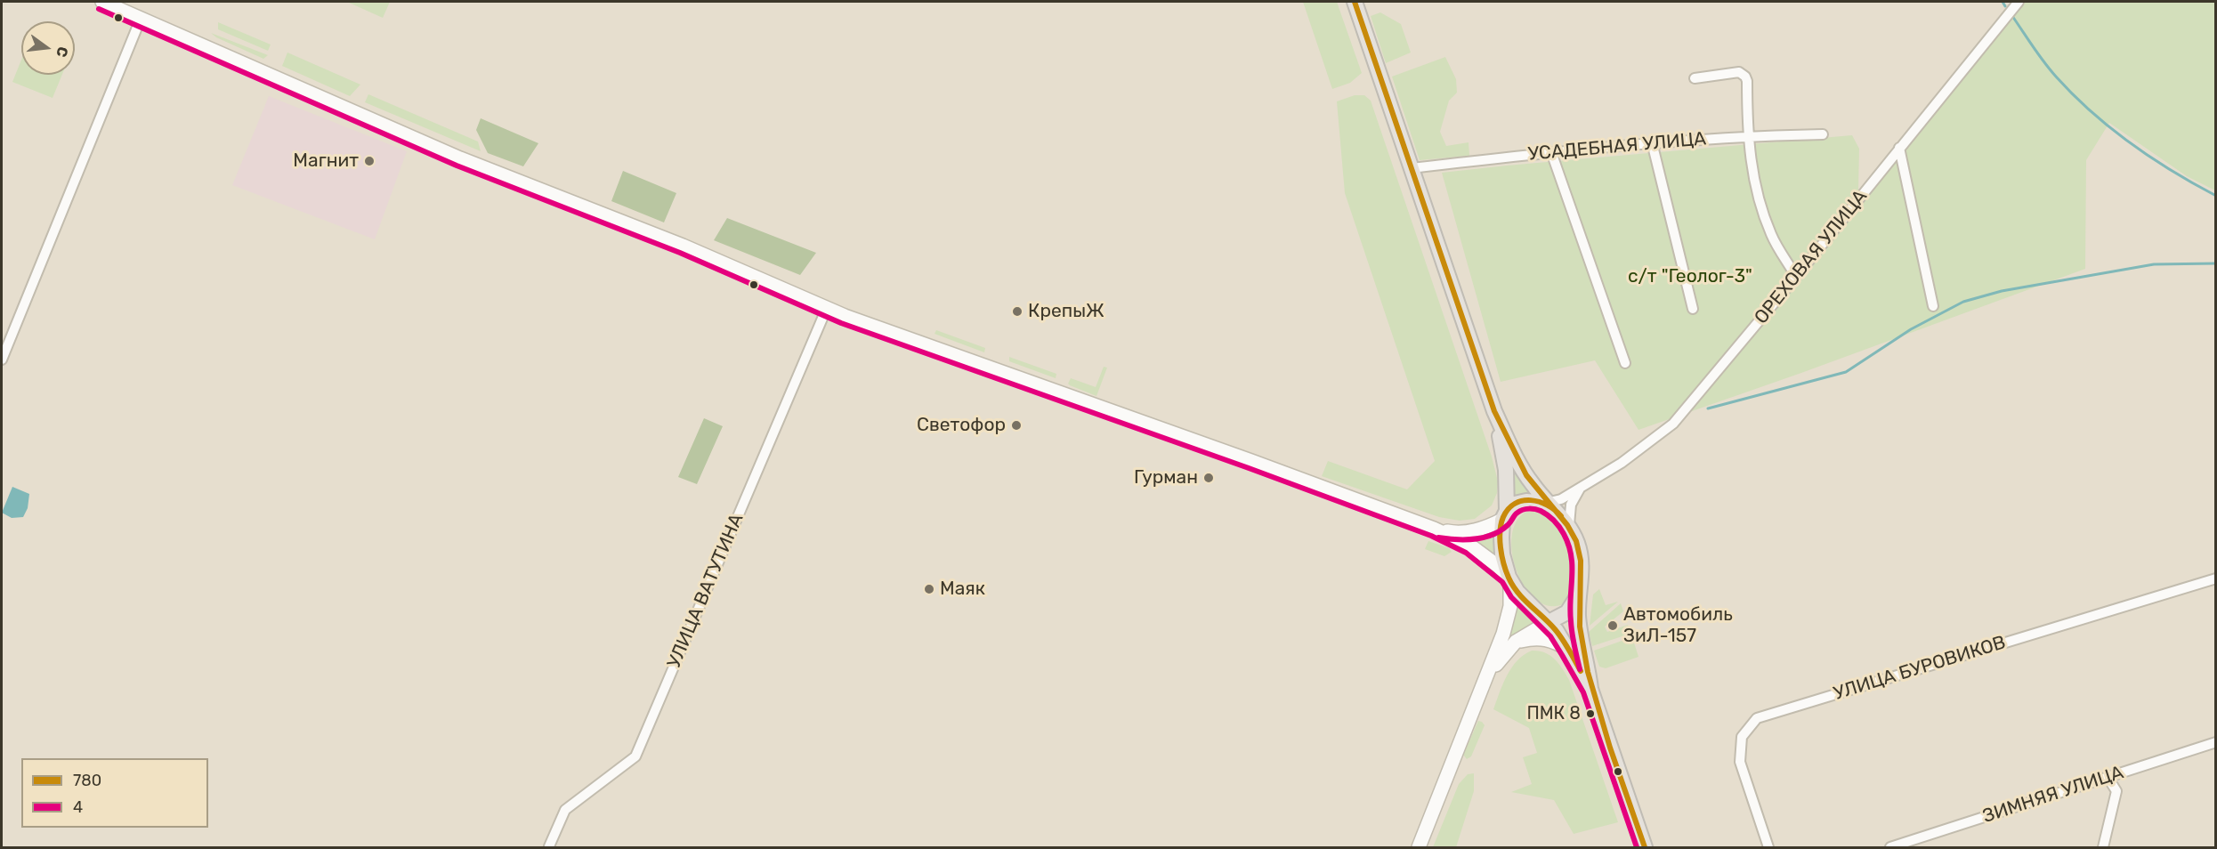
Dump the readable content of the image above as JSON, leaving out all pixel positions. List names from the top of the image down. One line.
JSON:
{"streets":{"street":["УСАДЕБНАЯ УЛИЦА","ОРЕХОВАЯ УЛИЦА","УЛИЦА ВАТУТИНА","УЛИЦА БУРОВИКОВ","ЗИМНЯЯ УЛИЦА"]},"parks":["с/т \"Геолог-3\""],"places":["Магнит","КрепыЖ","Светофор","Гурман","Маяк","Автомобиль ЗиЛ-157","ПМК 8"],"lines":["transit line 780","transit line 4"],"legend":["780","4"],"north":"right"}
